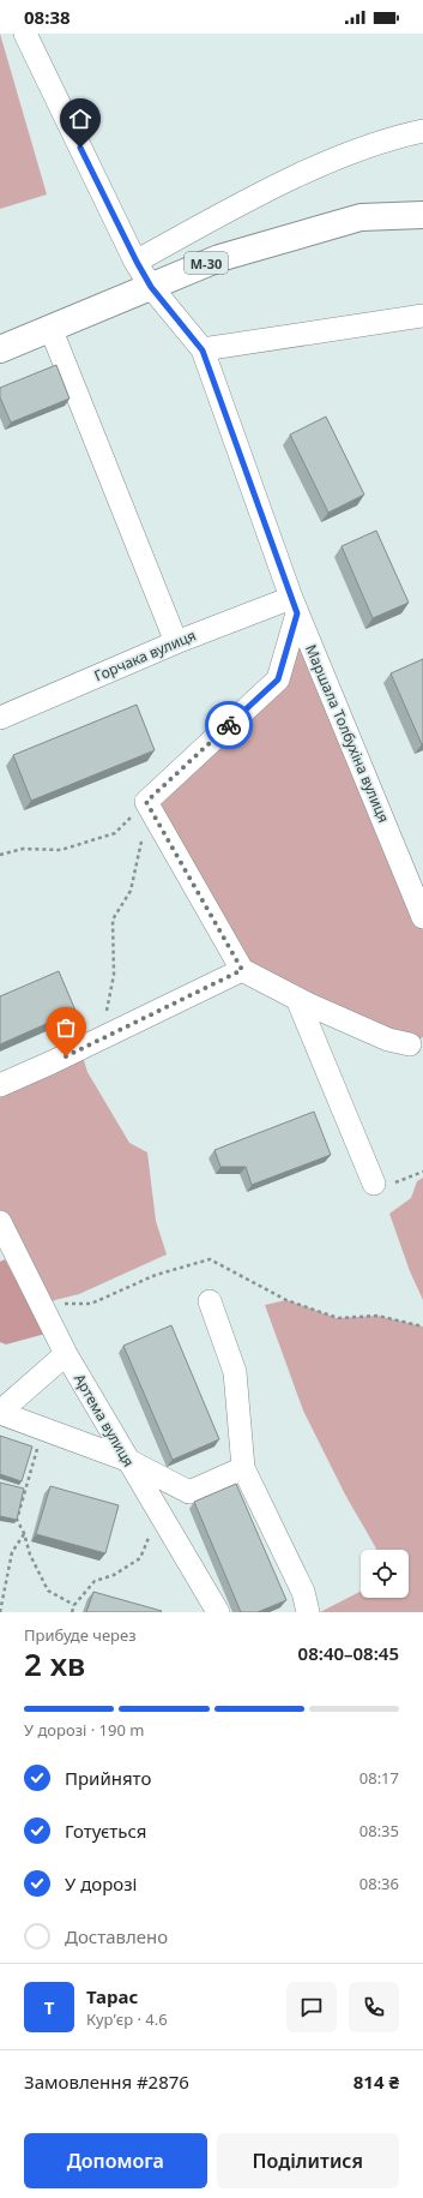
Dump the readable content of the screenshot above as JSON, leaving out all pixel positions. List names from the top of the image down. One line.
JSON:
{"streets":{"highway":["М-30"],"street":["Горчака вулиця","Маршала Толбухіна вулиця","Артема вулиця"]},"crossings":[["М-30","Маршала Толбухіна вулиця"],["Горчака вулиця","Маршала Толбухіна вулиця"]],"page":{"status":"08:38","heading":["2 хв","Прибуде через","08:40–08:45"],"panel":["Тарас","Кур’єр · 4.6","Замовлення #2876","814 ₴"],"bar":"У дорозі · 190 m","list":[["Прийнято","08:17"],["Готується","08:35"],["У дорозі","08:36"],"Доставлено"],"round":"Т","buttons":["Допомога","Поділитися"]}}
